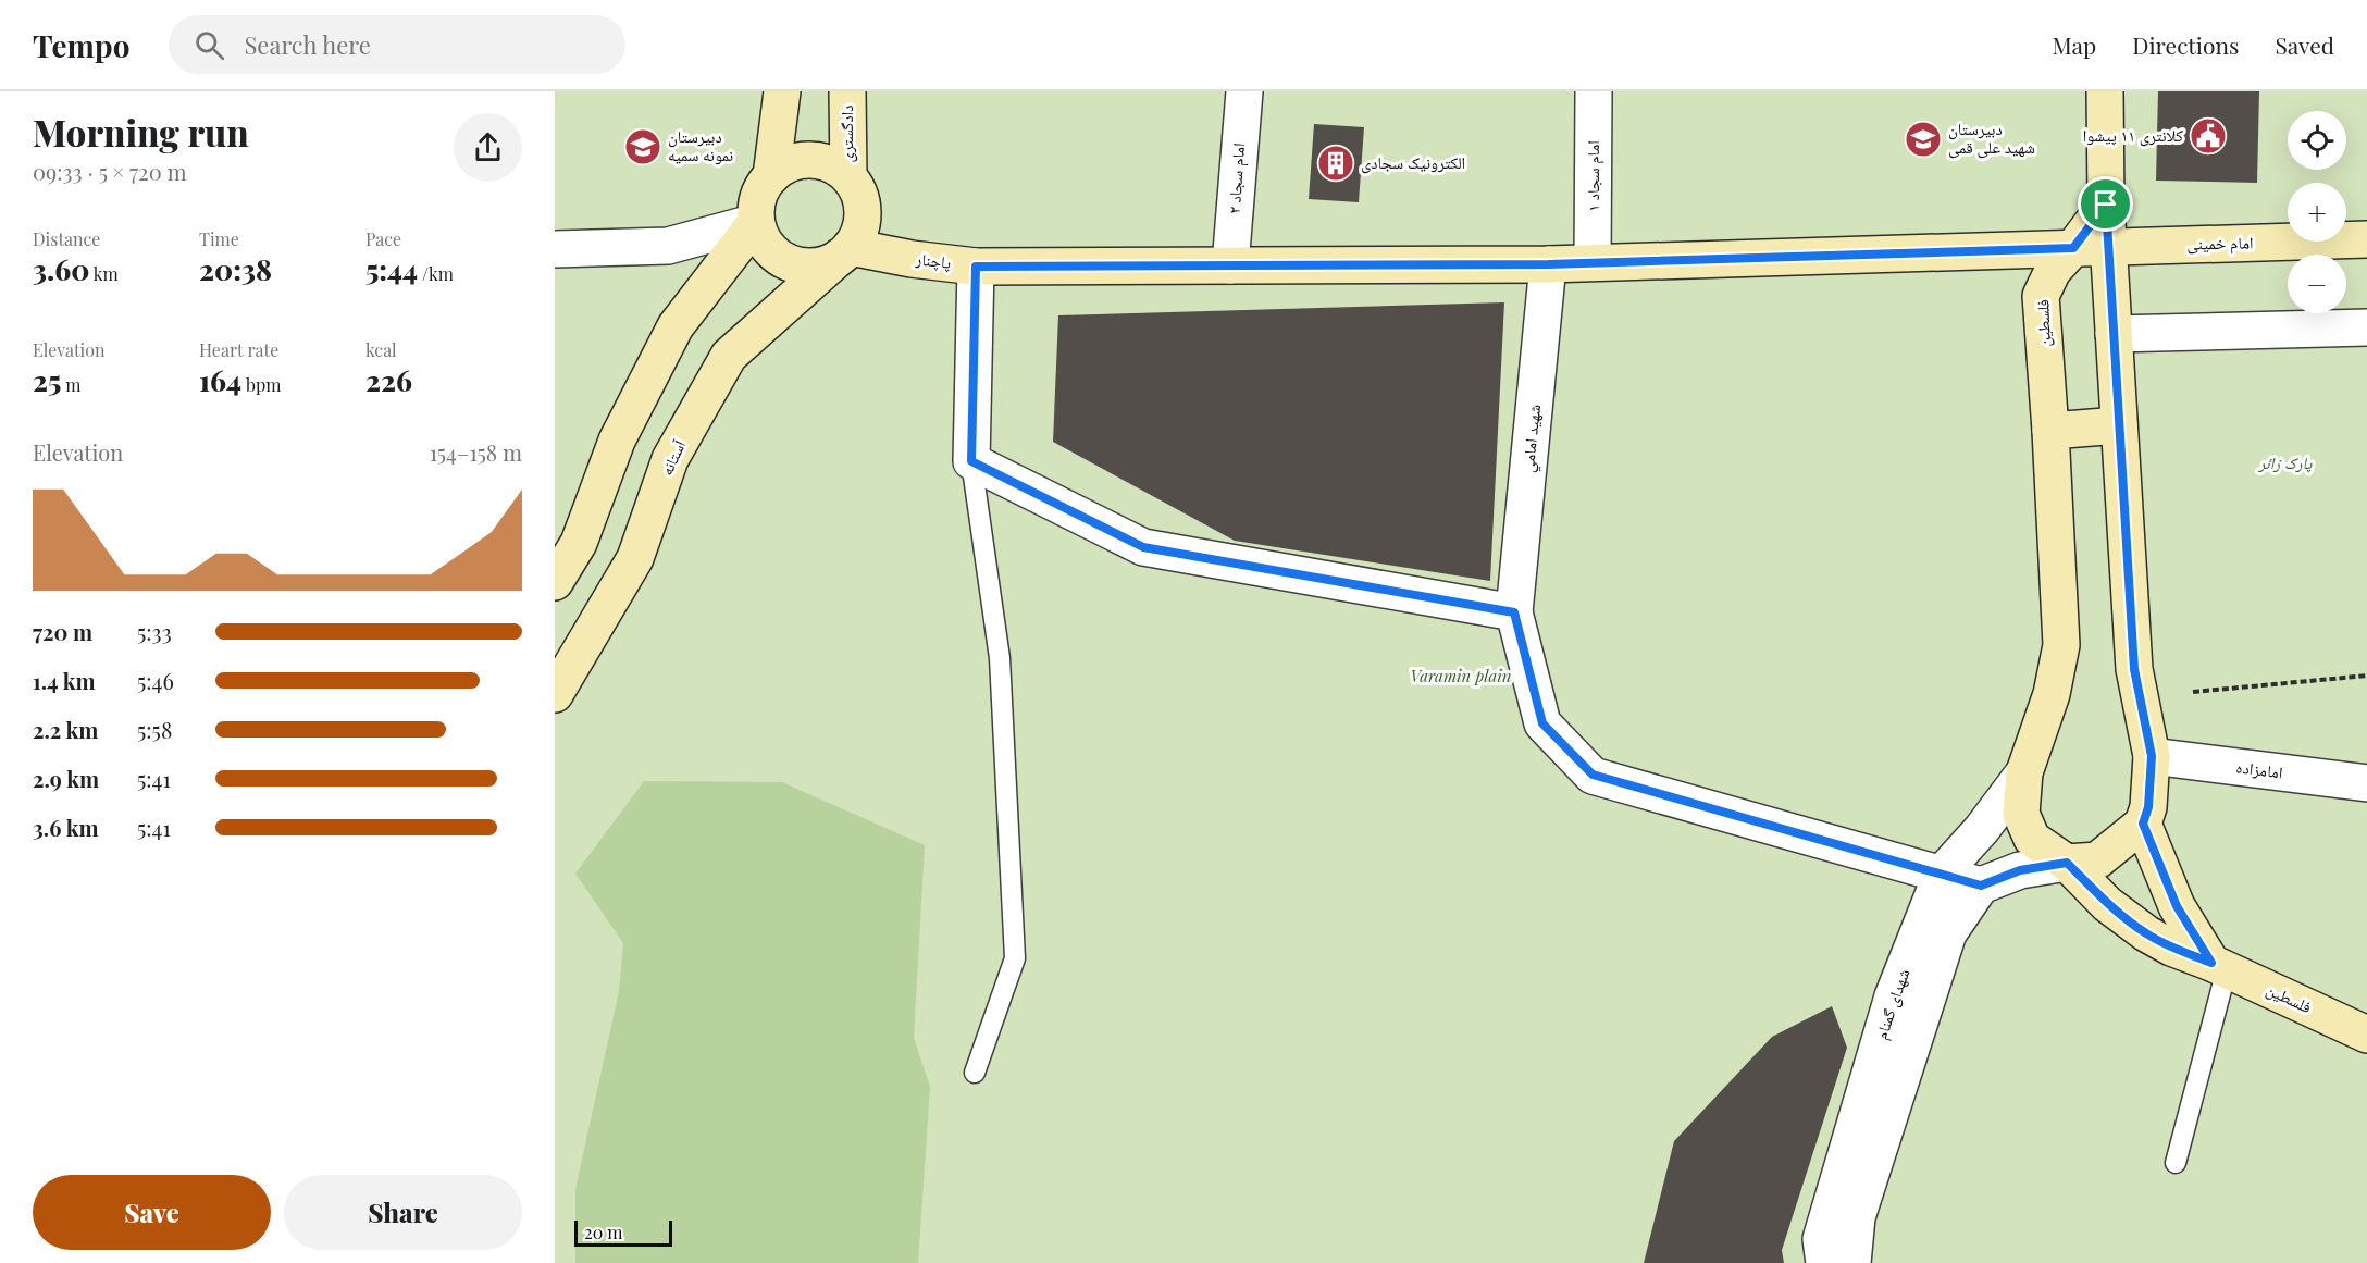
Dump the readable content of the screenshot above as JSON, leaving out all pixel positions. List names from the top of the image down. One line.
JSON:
{"streets":{"main road":["دادگستری","امام خمینی","پاچنار","فلسطین","آستانه"],"street":["امام سجاد ۱","امام سجاد ۲","شهيد امامي","امامزاده","شهدای گمنام"]},"crossings":[["دادگستری","پاچنار"],["دادگستری","آستانه"],["امام سجاد ۱","پاچنار"],["امام سجاد ۲","پاچنار"],["امام خمینی","پاچنار"],["امام خمینی","فلسطین"],["پاچنار","فلسطین"],["پاچنار","شهيد امامي"],["پاچنار","آستانه"],["فلسطین","شهدای گمنام"],["شهيد امامي","شهدای گمنام"]],"parks":["پارک زائر","Varamin plain"],"places":{"public building":["کلانتری ۱۱ پیشوا"],"school or university":["دبیرستان شهید علی قمی","دبیرستان نمونه سمیه"],"building":["الکترونیک سجادی"]},"scale_bar":"20 m","page":{"header":"Tempo","search":"Search here","nav":["Map","Directions","Saved"],"heading":["Morning run","09:33 · 5 × 720 m"],"map_buttons":["+","−"],"stats":[["Distance","3.60 km"],["Time","20:38"],["Pace","5:44 /km"],["Elevation","25 m"],["Heart rate","164 bpm"],["kcal","226"]],"chart":["Elevation","154–158 m"],"list":[{"name":"720 m","note":"5:33"},{"name":"1.4 km","note":"5:46"},{"name":"2.2 km","note":"5:58"},{"name":"2.9 km","note":"5:41"},{"name":"3.6 km","note":"5:41"}],"buttons":["Save","Share"],"scale":"20 m"}}
